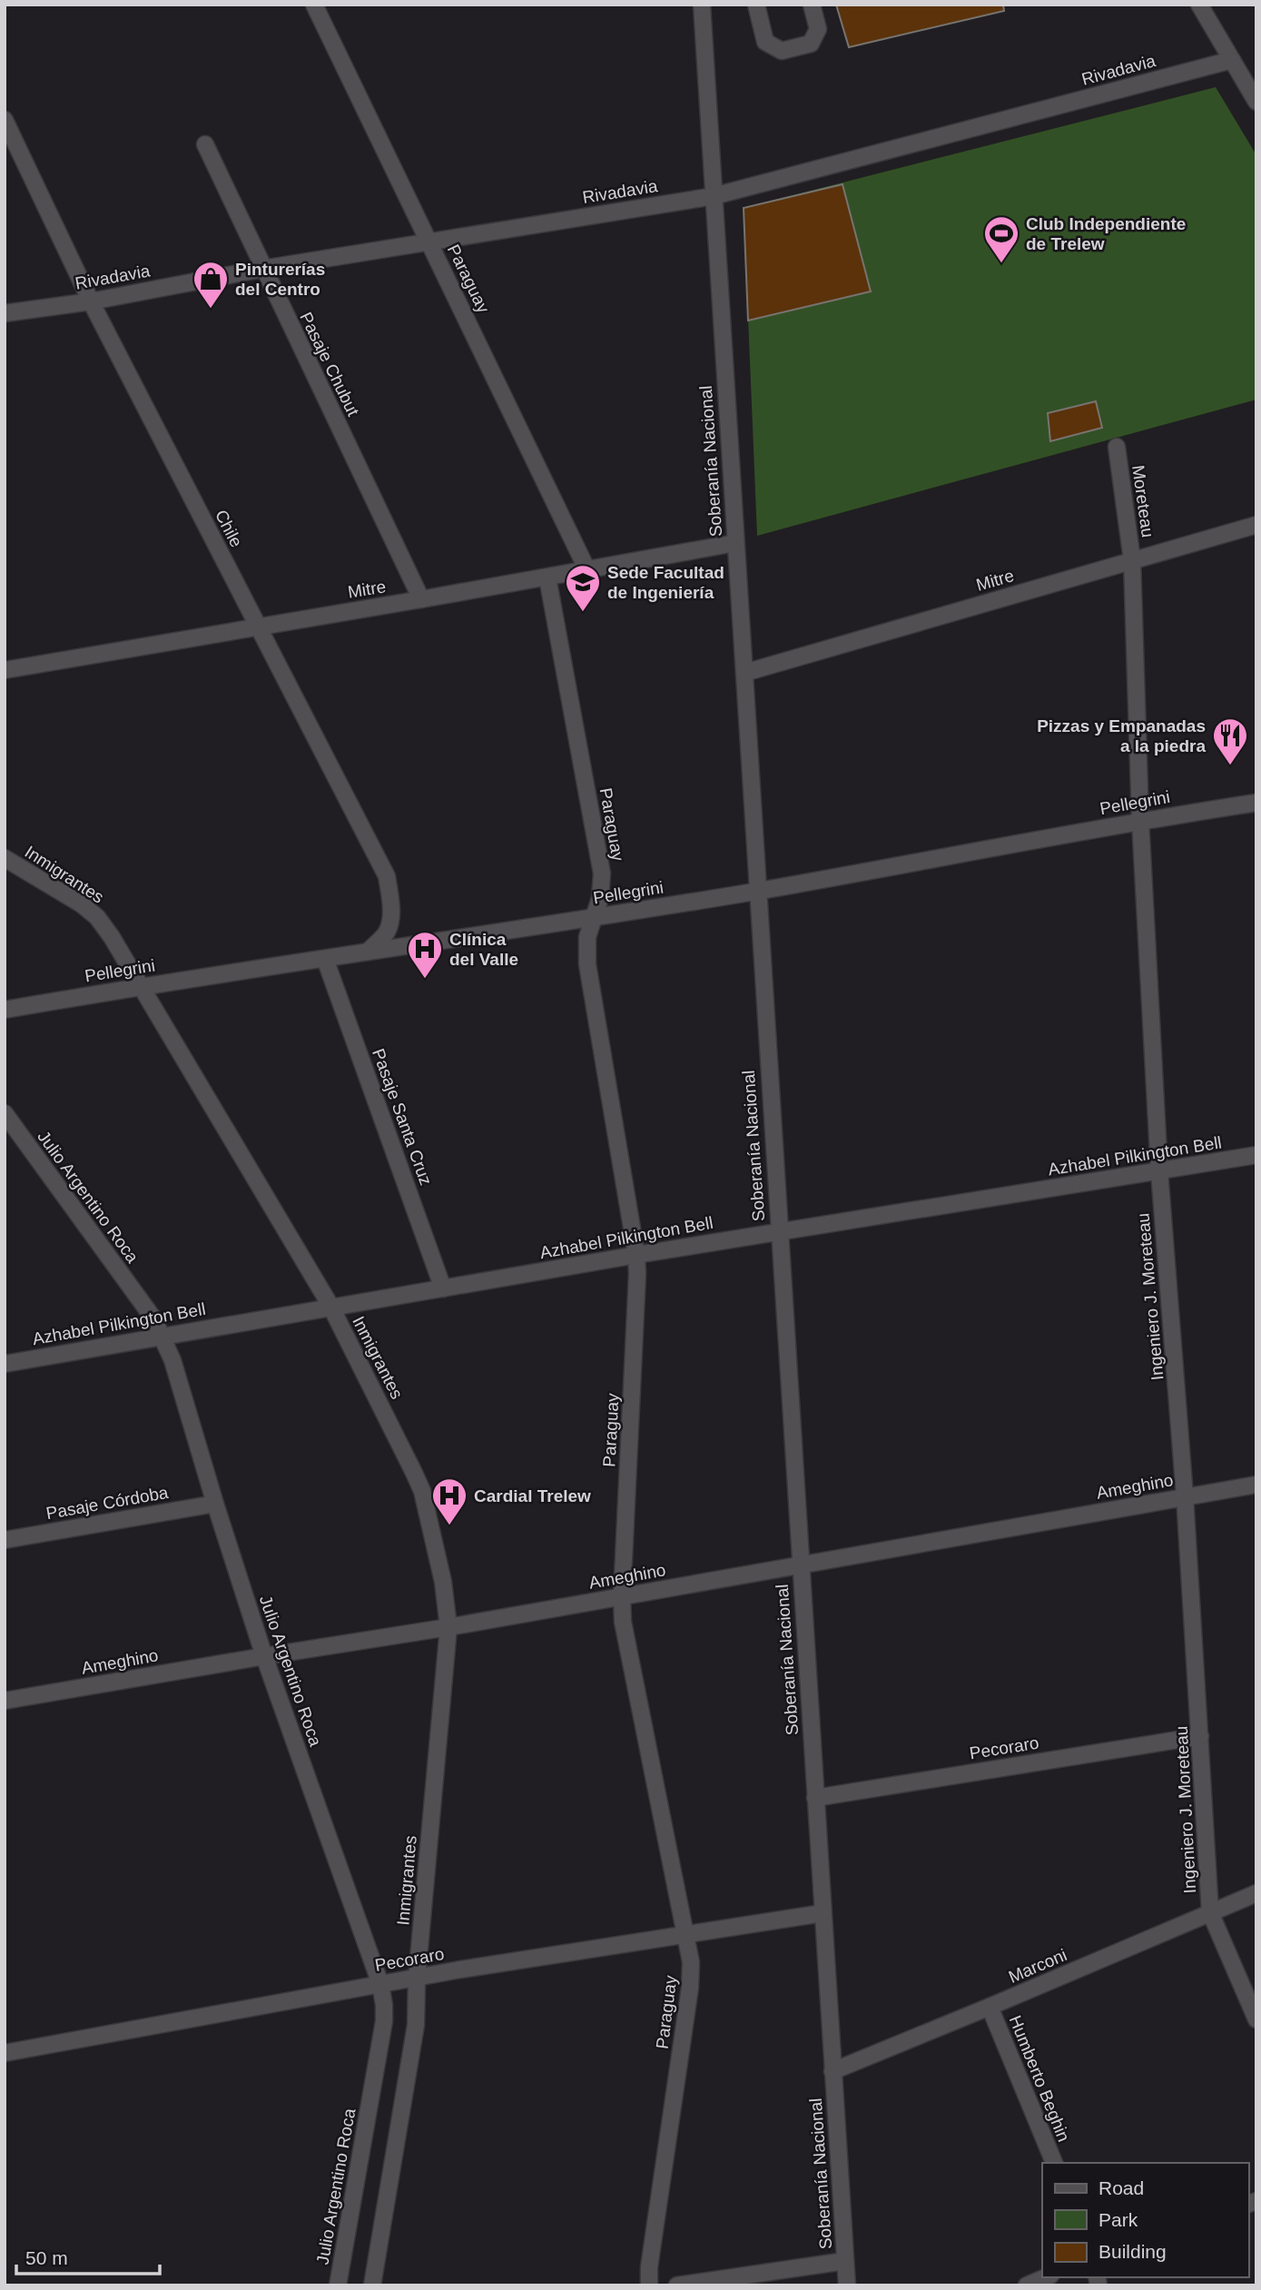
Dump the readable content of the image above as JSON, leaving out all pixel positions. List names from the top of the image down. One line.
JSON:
{"streets":{"street":["Rivadavia","Paraguay","Pasaje Chubut","Soberanía Nacional","Moreteau","Chile","Mitre","Pellegrini","Inmigrantes","Pasaje Santa Cruz","Azhabel Pilkington Bell","Julio Argentino Roca","Ingeniero J. Moreteau","Ameghino","Pasaje Córdoba","Pecoraro","Marconi","Humberto Beghin"]},"crossings":[["Rivadavia","Paraguay"],["Rivadavia","Pasaje Chubut"],["Rivadavia","Soberanía Nacional"],["Rivadavia","Chile"],["Paraguay","Mitre"],["Paraguay","Pellegrini"],["Paraguay","Azhabel Pilkington Bell"],["Paraguay","Ameghino"],["Paraguay","Pecoraro"],["Pasaje Chubut","Mitre"],["Soberanía Nacional","Mitre"],["Soberanía Nacional","Pellegrini"],["Soberanía Nacional","Azhabel Pilkington Bell"],["Soberanía Nacional","Ameghino"],["Soberanía Nacional","Pecoraro"],["Soberanía Nacional","Marconi"],["Moreteau","Mitre"],["Moreteau","Ingeniero J. Moreteau"],["Chile","Mitre"],["Chile","Pellegrini"],["Mitre","Ingeniero J. Moreteau"],["Pellegrini","Inmigrantes"],["Pellegrini","Pasaje Santa Cruz"],["Pellegrini","Ingeniero J. Moreteau"],["Inmigrantes","Azhabel Pilkington Bell"],["Inmigrantes","Ameghino"],["Inmigrantes","Pecoraro"],["Pasaje Santa Cruz","Azhabel Pilkington Bell"],["Azhabel Pilkington Bell","Julio Argentino Roca"],["Azhabel Pilkington Bell","Ingeniero J. Moreteau"],["Julio Argentino Roca","Ameghino"],["Julio Argentino Roca","Pasaje Córdoba"],["Julio Argentino Roca","Pecoraro"],["Ingeniero J. Moreteau","Ameghino"],["Ingeniero J. Moreteau","Pecoraro"],["Ingeniero J. Moreteau","Marconi"],["Marconi","Humberto Beghin"]],"places":{"sports":["Club Independiente de Trelew"],"shop":["Pinturerías del Centro"],"school or university":["Sede Facultad de Ingeniería"],"restaurant":["Pizzas y Empanadas a la piedra"],"hospital":["Clínica del Valle","Cardial Trelew"]},"legend":["Road","Park","Building"],"scale_bar":"50 m"}
